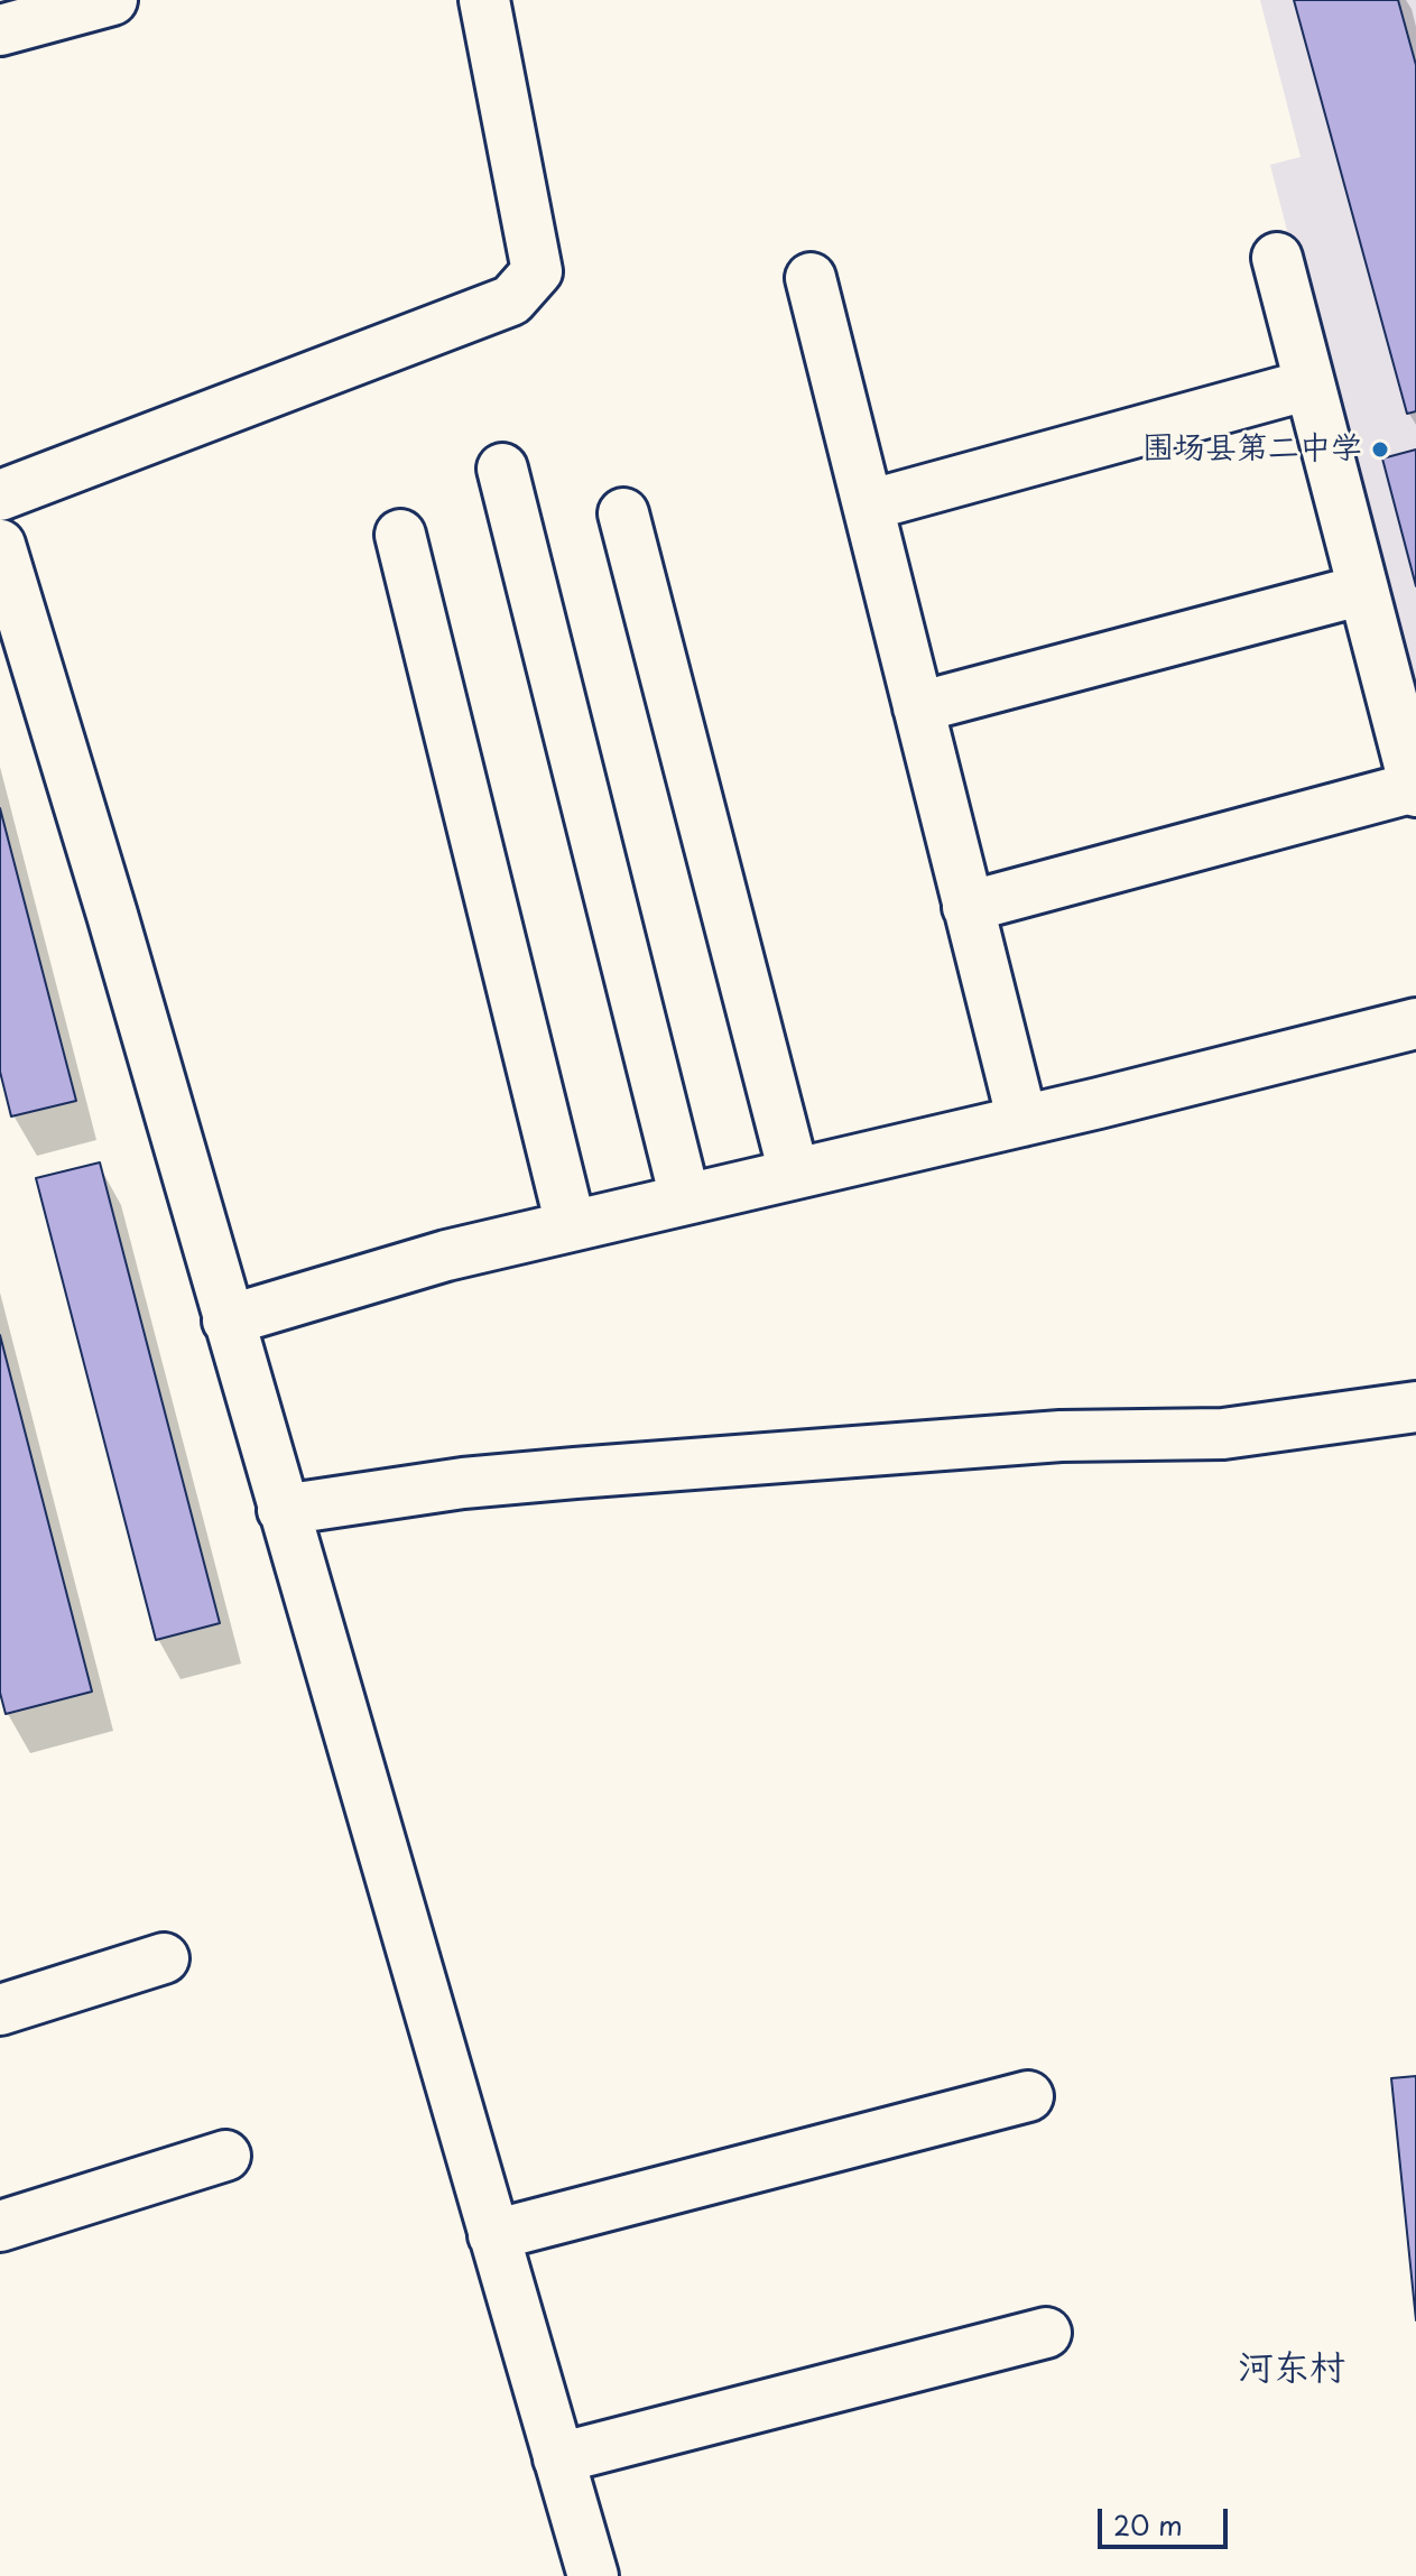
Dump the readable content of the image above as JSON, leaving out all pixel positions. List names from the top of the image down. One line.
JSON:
{"districts":["河东村"],"places":["围场县第二中学"],"scale_bar":"20 m"}
